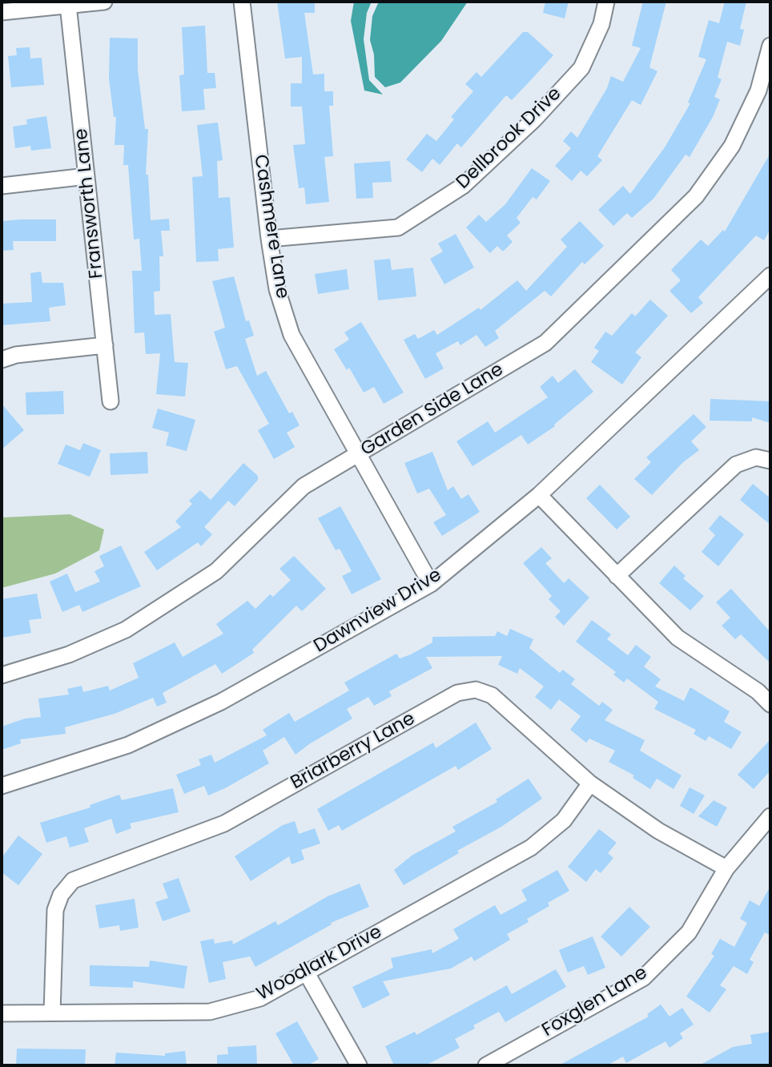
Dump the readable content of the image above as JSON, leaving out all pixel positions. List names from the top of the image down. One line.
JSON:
{"streets":{"street":["Dellbrook Drive","Fransworth Lane","Cashmere Lane","Garden Side Lane","Dawnview Drive","Briarberry Lane","Woodlark Drive","Foxglen Lane"]},"crossings":[["Dellbrook Drive","Cashmere Lane"],["Cashmere Lane","Garden Side Lane"],["Cashmere Lane","Dawnview Drive"],["Briarberry Lane","Woodlark Drive"],["Briarberry Lane","Foxglen Lane"]]}
